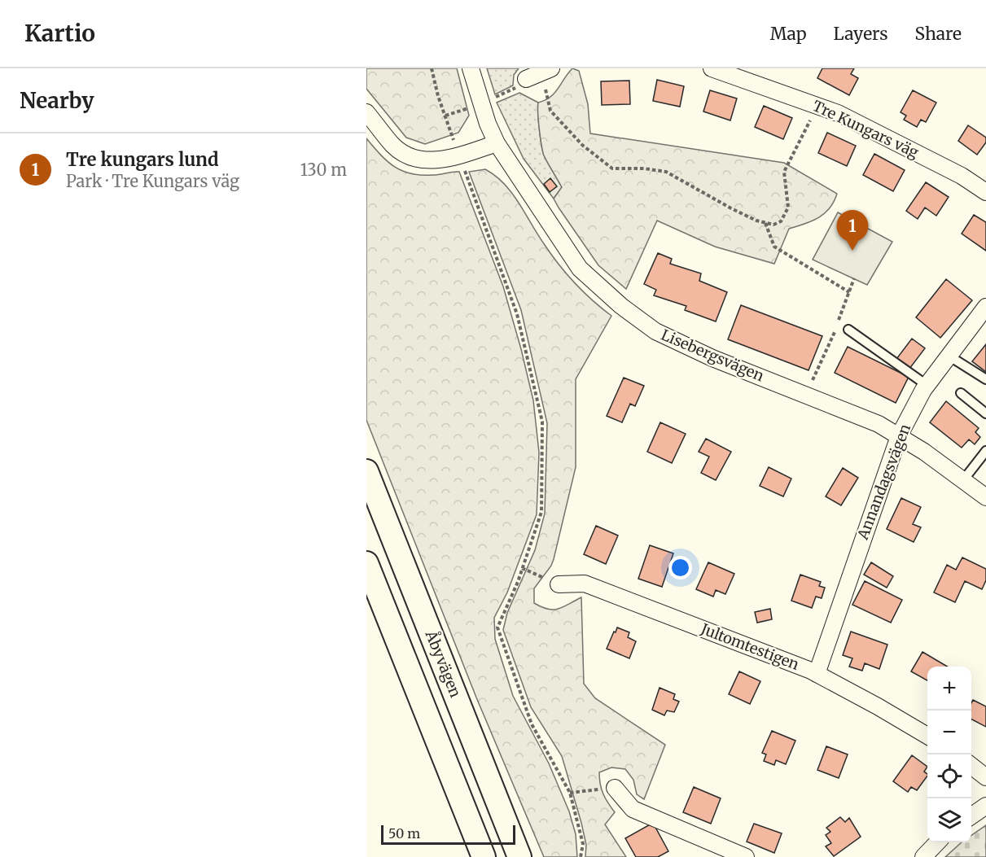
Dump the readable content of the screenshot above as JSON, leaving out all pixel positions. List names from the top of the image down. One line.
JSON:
{"streets":{"street":["Tre Kungars väg","Lisebergsvägen","Annandagsvägen","Jultomtestigen","Åbyvägen"]},"crossings":[["Lisebergsvägen","Annandagsvägen"],["Annandagsvägen","Jultomtestigen"]],"scale_bar":"50 m","page":{"header":"Kartio","nav":["Map","Layers","Share"],"heading":"Nearby","list":[{"mark":"1","name":"Tre kungars lund","note":"Park · Tre Kungars väg","value":"130 m"}],"pins":"1","map_buttons":["+","−"],"scale":"50 m"}}
